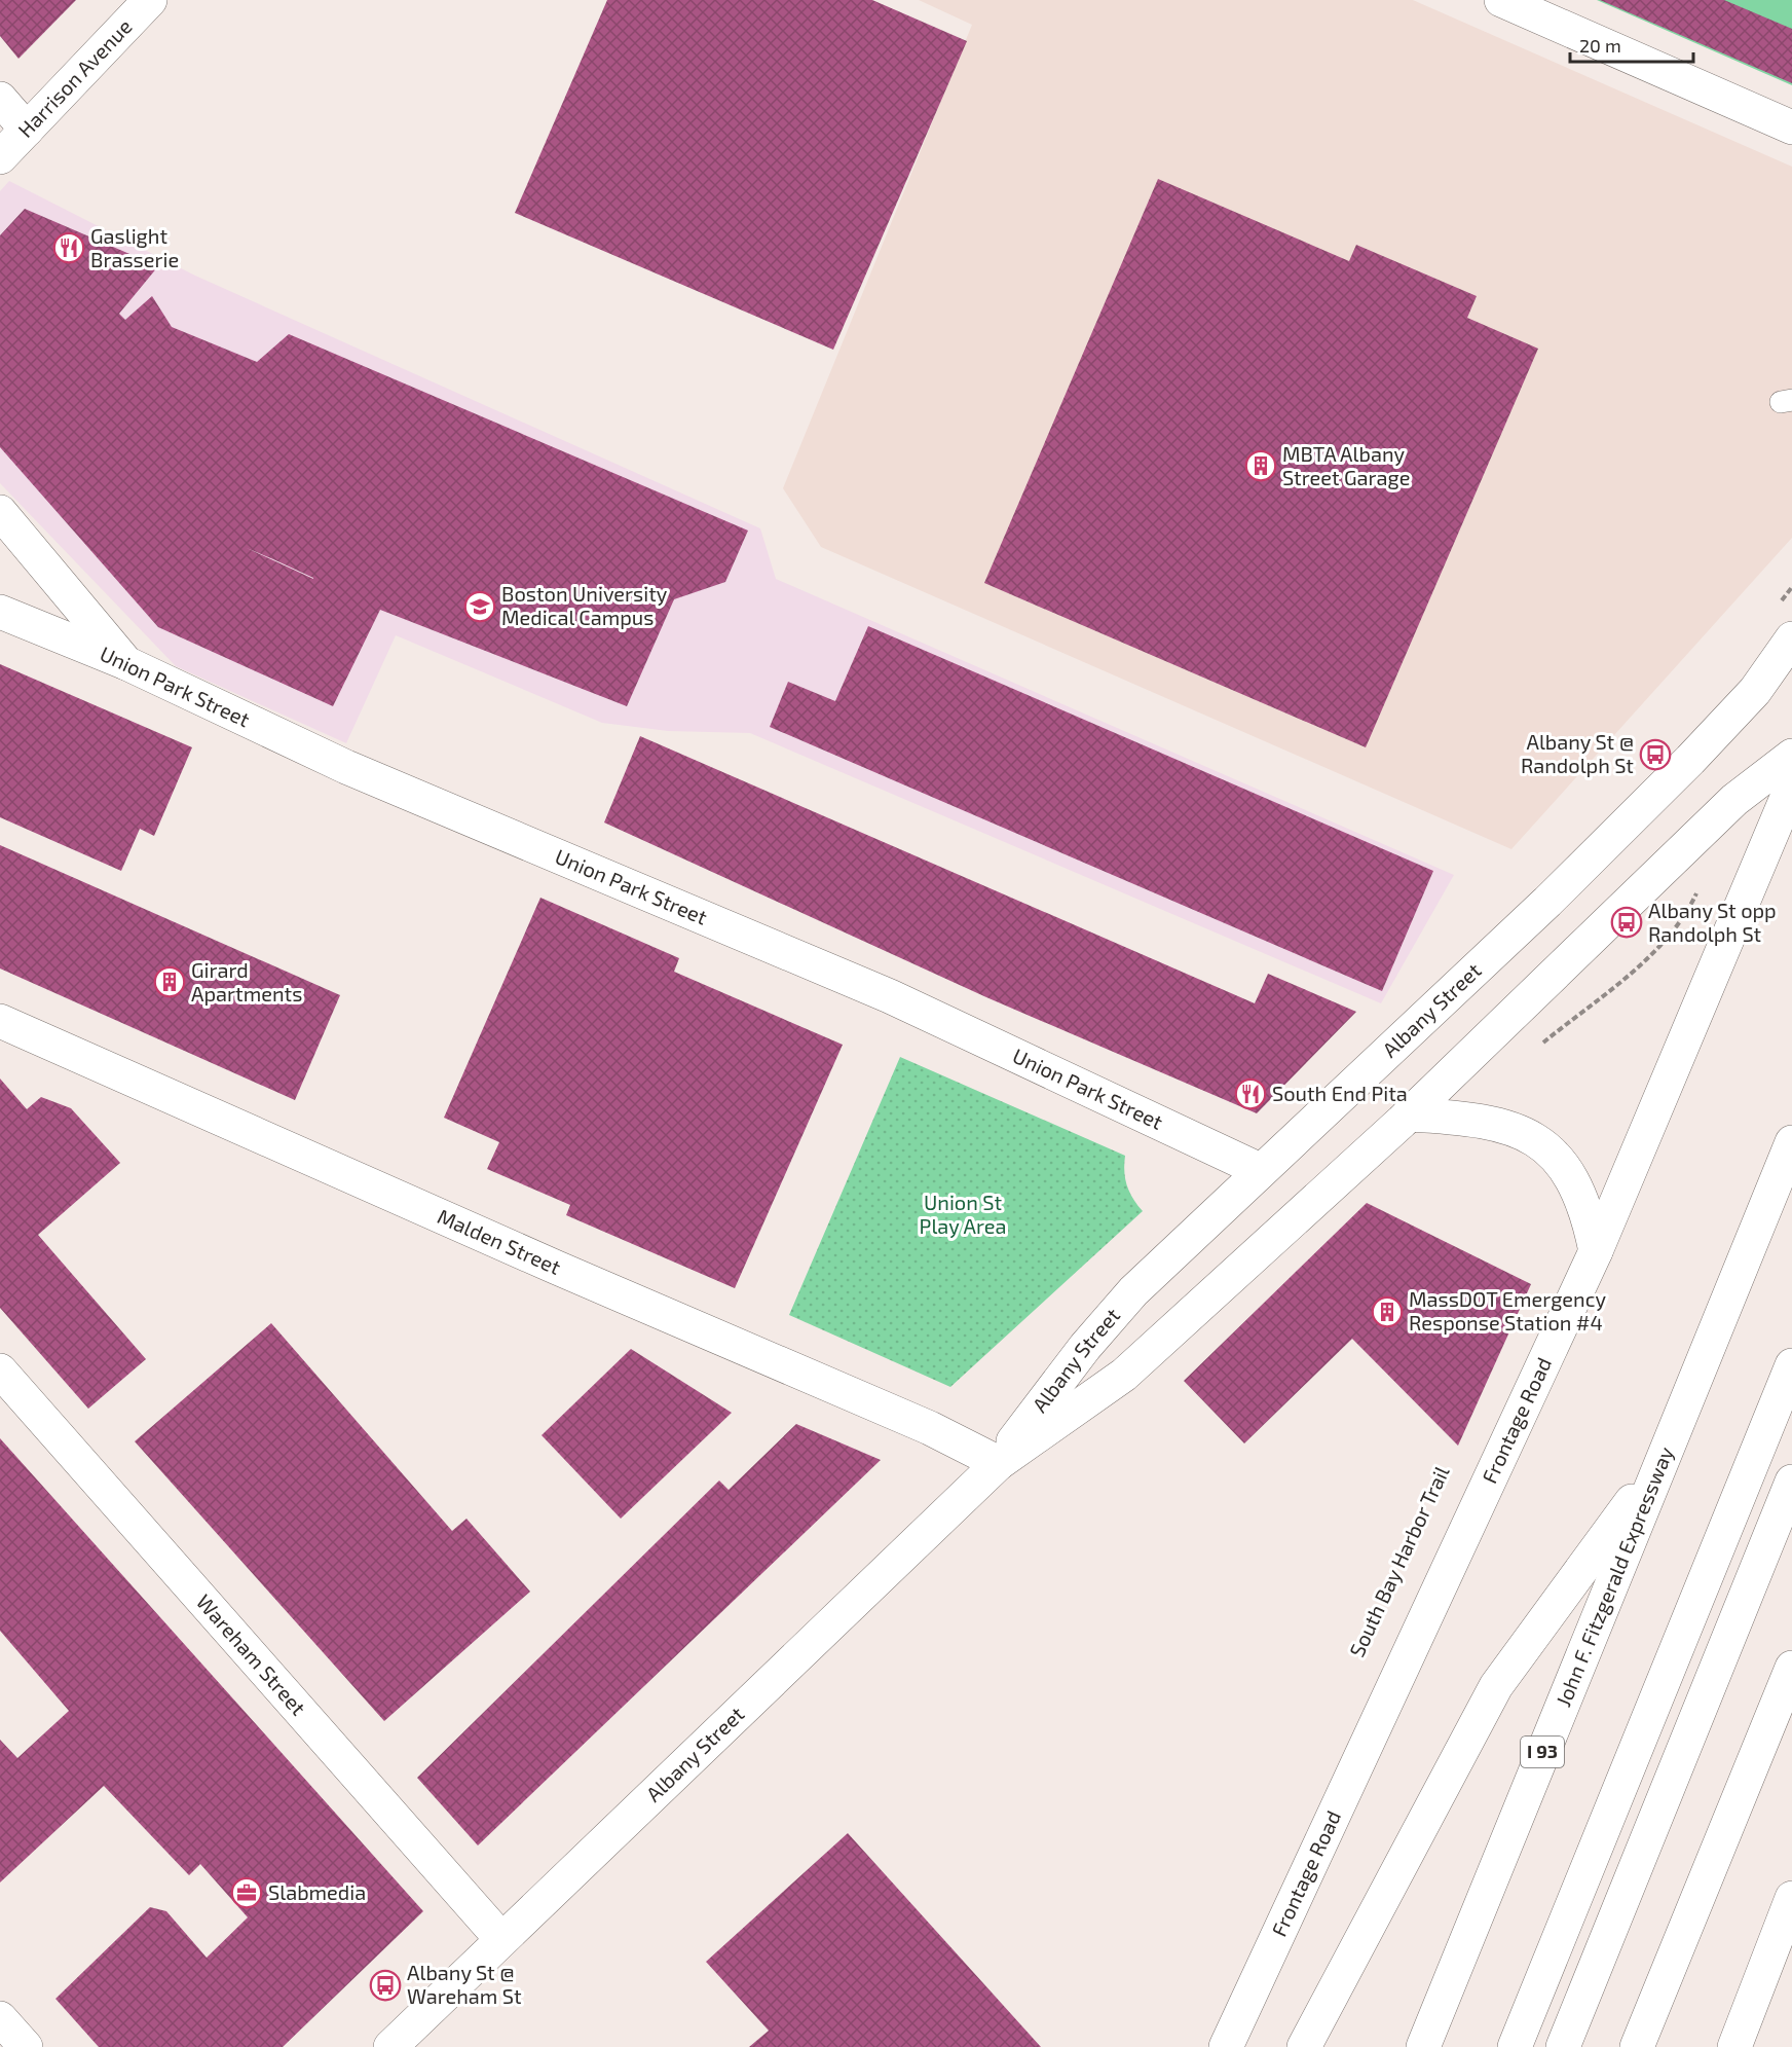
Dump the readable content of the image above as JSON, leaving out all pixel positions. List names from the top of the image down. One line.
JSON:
{"streets":{"main road":["Harrison Avenue","Union Park Street","Albany Street","Malden Street","Frontage Road","John F. Fitzgerald Expressway","Wareham Street","I 93"]},"crossings":[["Union Park Street","Albany Street"],["Albany Street","Malden Street"],["Albany Street","Wareham Street"]],"parks":["Union St Play Area"],"places":{"restaurant":["Gaslight Brasserie","South End Pita"],"building":["MBTA Albany Street Garage","Girard Apartments","MassDOT Emergency Response Station #4"],"school or university":["Boston University Medical Campus"],"bus stop":["Albany St @ Randolph St","Albany St opp Randolph St","Albany St @ Wareham St"],"office":["Slabmedia"]},"scale_bar":"20 m"}
